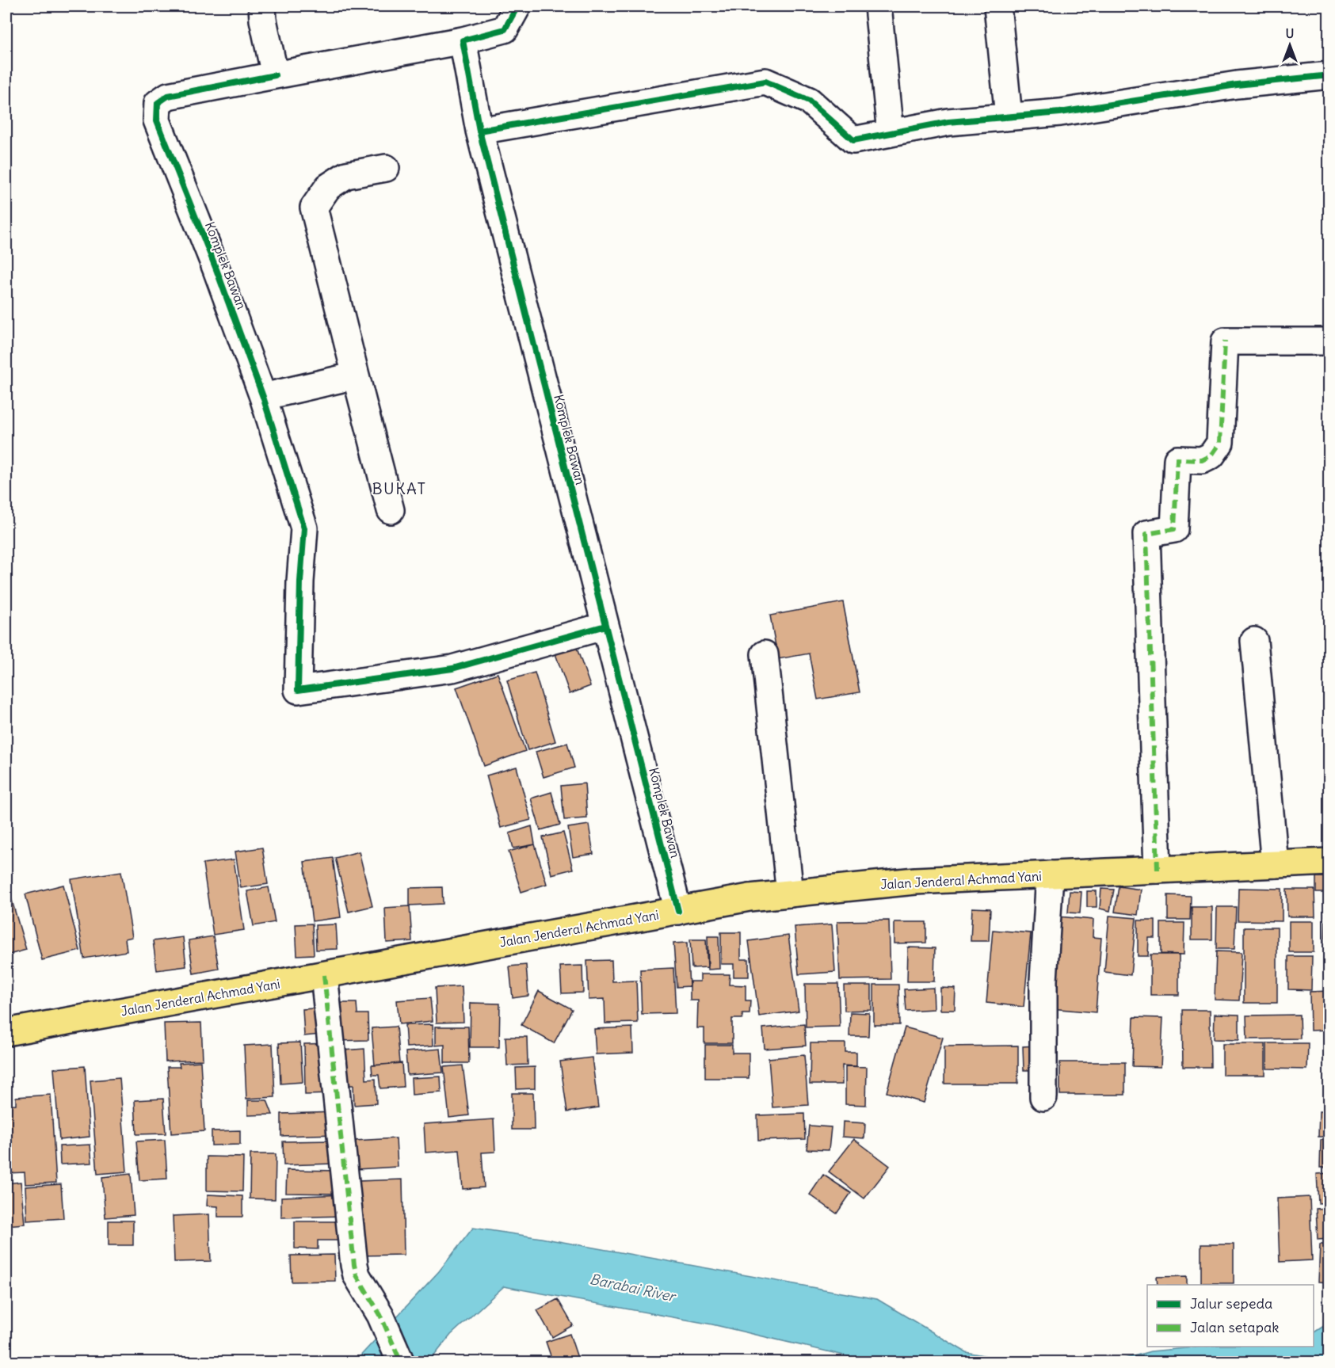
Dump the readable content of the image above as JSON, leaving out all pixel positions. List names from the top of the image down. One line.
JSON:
{"streets":{"main road":["Jalan Jenderal Achmad Yani"],"street":["Komplek Bawan"]},"crossings":[["Komplek Bawan","Jalan Jenderal Achmad Yani"]],"districts":["BUKAT"],"water":["Barabai River"],"legend":["Jalur sepeda","Jalan setapak"],"north":"top"}
